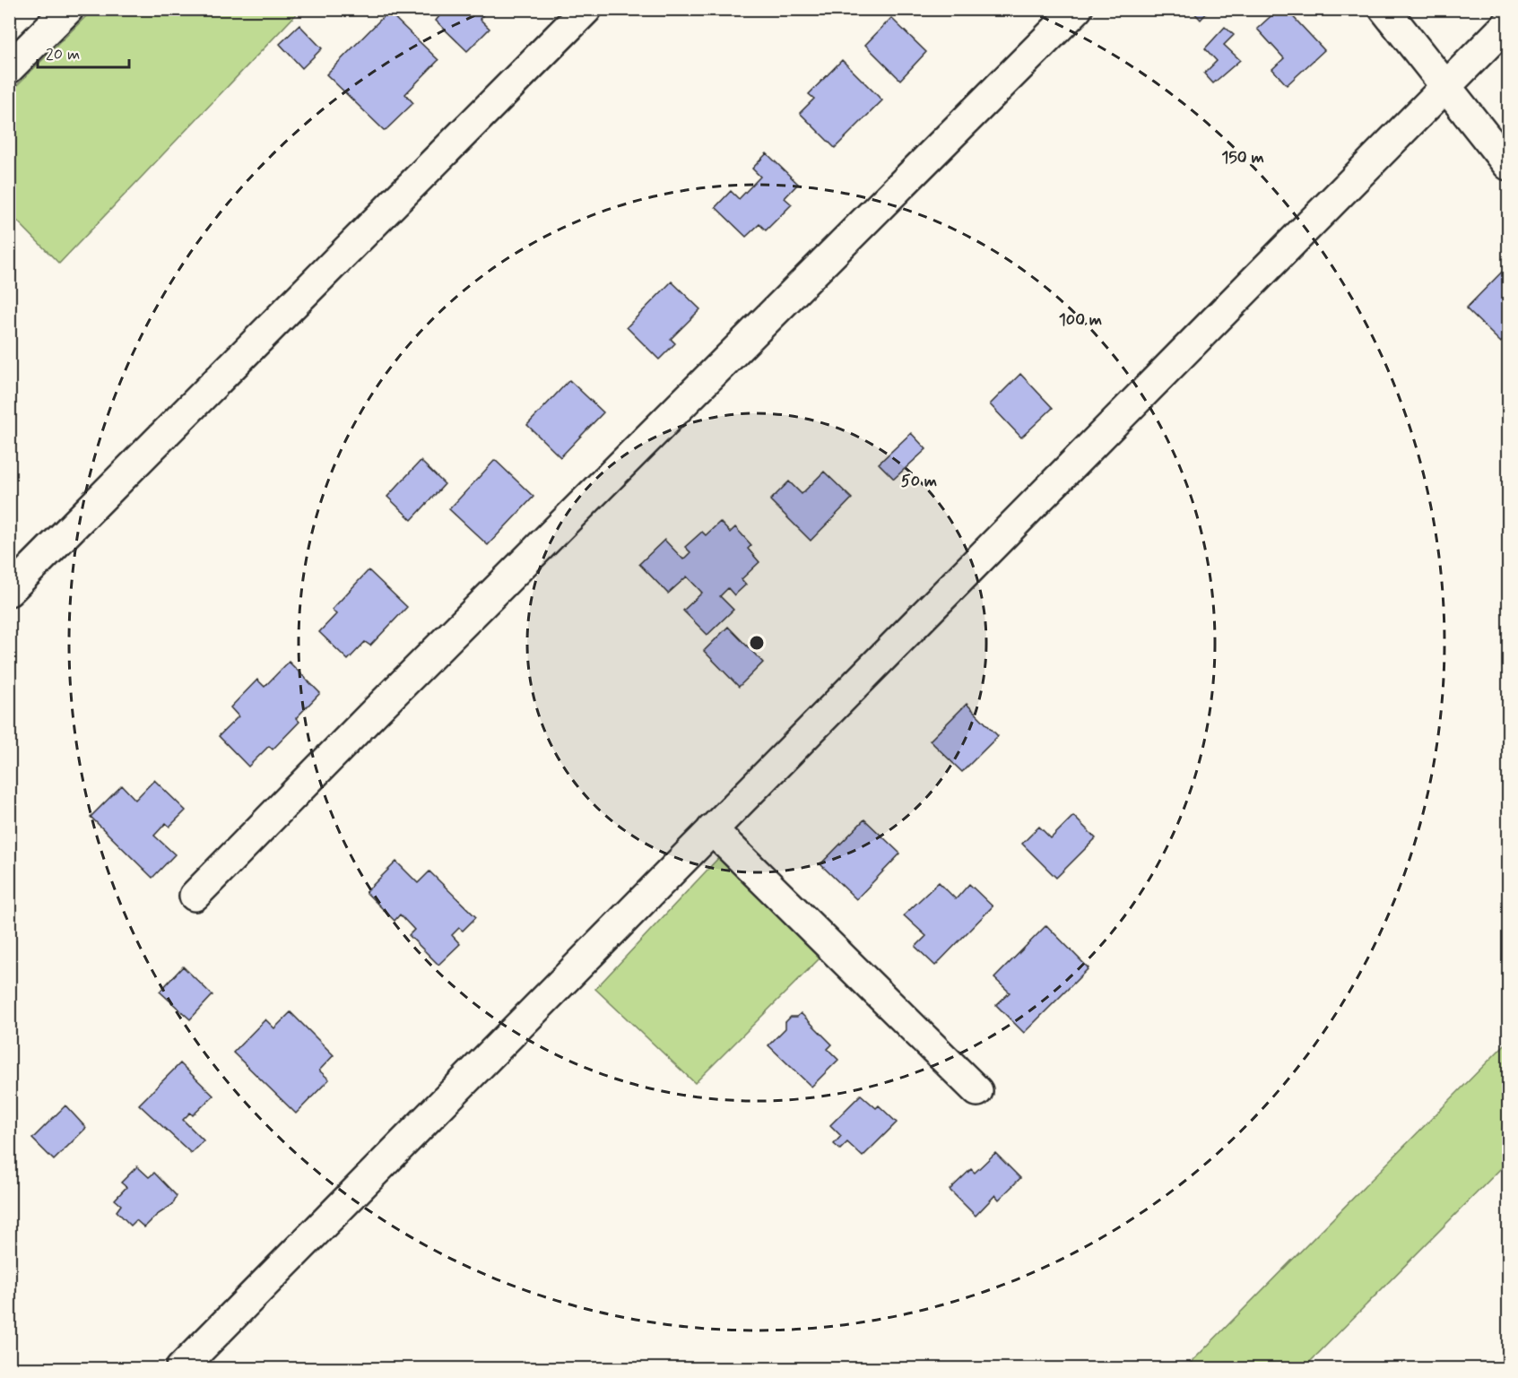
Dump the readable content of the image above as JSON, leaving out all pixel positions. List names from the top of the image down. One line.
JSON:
{"scale_bar":"20 m","rings":["150 m","100 m","50 m"]}
